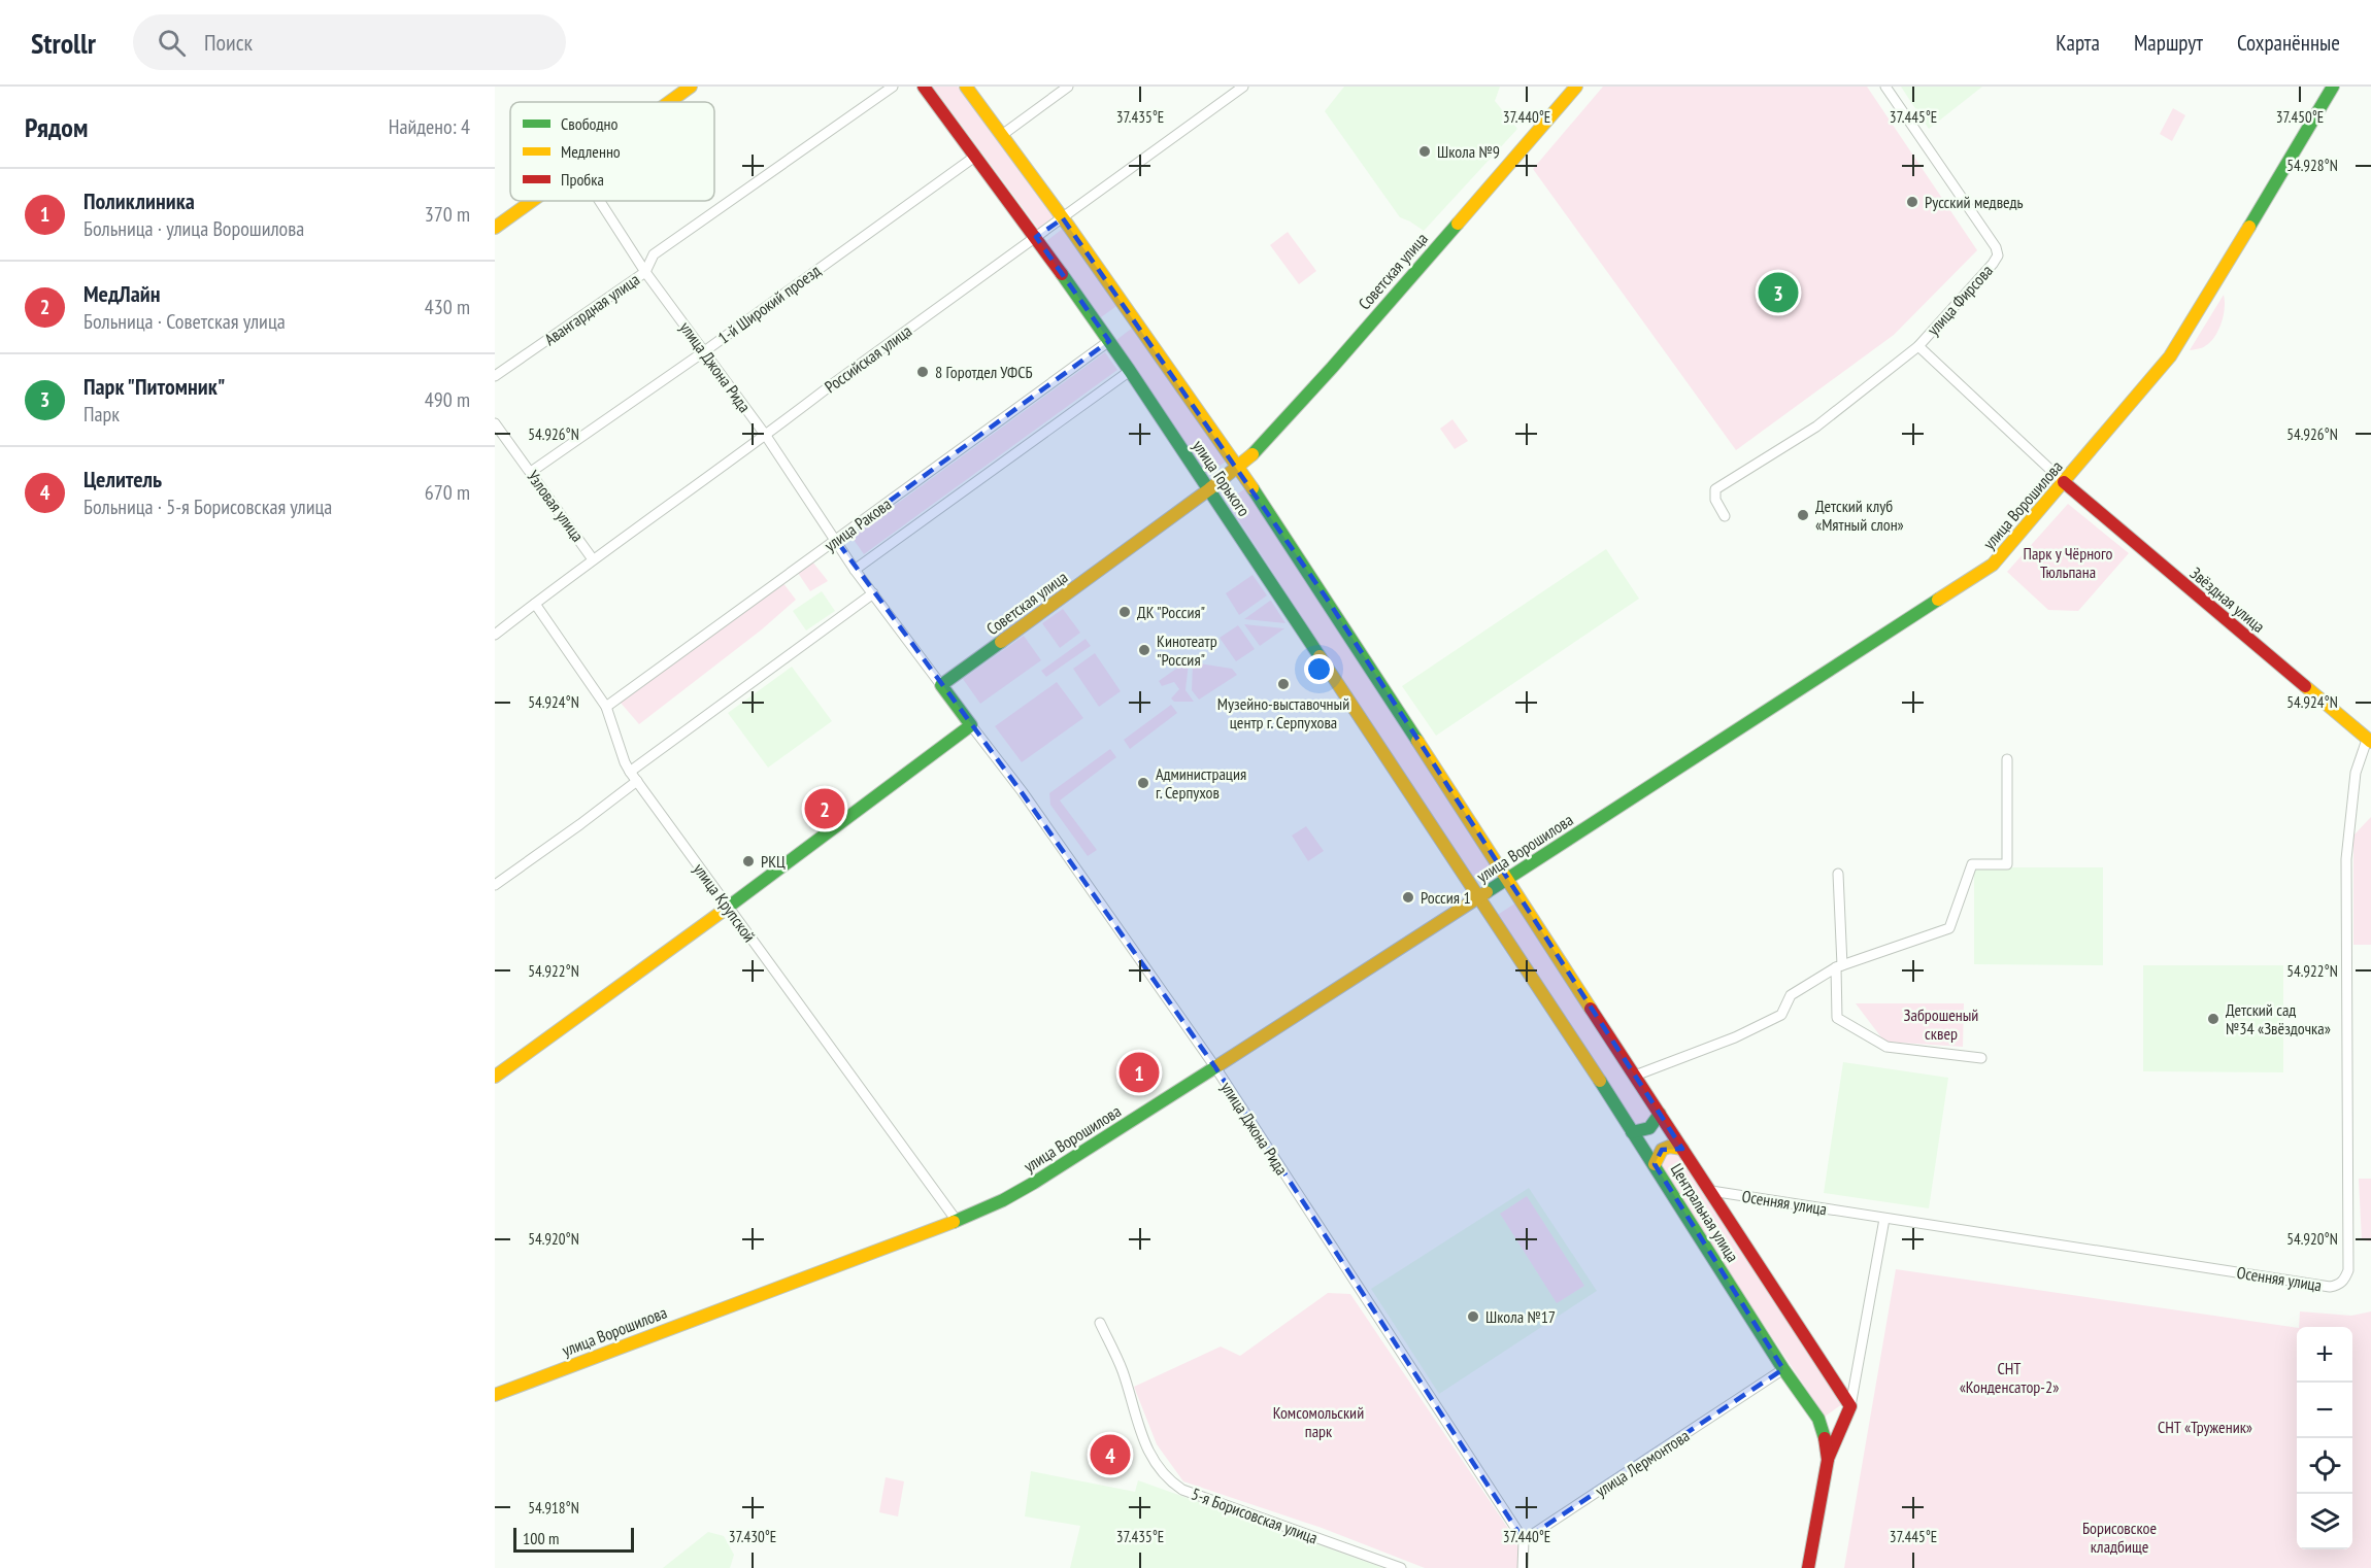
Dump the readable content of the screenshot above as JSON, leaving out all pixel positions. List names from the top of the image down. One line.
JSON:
{"streets":{"street":["Советская улица","улица Фирсова","1-й Широкий проезд","Авангардная улица","Российская улица","улица Джона Рида","улица Горького","улица Ворошилова","Узловая улица","улица Ракова","Звёздная улица","улица Крупской","Осенняя улица","Центральная улица","улица Лермонтова","5-я Борисовская улица"]},"crossings":[["Советская улица","улица Джона Рида"],["Советская улица","улица Горького"],["улица Фирсова","улица Ворошилова"],["улица Фирсова","Звёздная улица"],["1-й Широкий проезд","улица Джона Рида"],["1-й Широкий проезд","улица Горького"],["1-й Широкий проезд","Узловая улица"],["Авангардная улица","улица Джона Рида"],["Российская улица","улица Джона Рида"],["Российская улица","улица Горького"],["Российская улица","Узловая улица"],["Российская улица","улица Крупской"],["улица Джона Рида","улица Ворошилова"],["улица Джона Рида","улица Ракова"],["улица Джона Рида","улица Лермонтова"],["улица Горького","улица Ворошилова"],["улица Горького","улица Ракова"],["улица Горького","Центральная улица"],["улица Ворошилова","Звёздная улица"],["улица Ворошилова","улица Крупской"],["улица Ворошилова","Центральная улица"],["улица Ракова","улица Крупской"],["Звёздная улица","Осенняя улица"],["Осенняя улица","Центральная улица"],["Центральная улица","улица Лермонтова"]],"parks":["Парк у Чёрного Тюльпана","Заброшеный сквер","СНТ «Конденсатор-2»","Комсомольский парк","СНТ «Труженик»","Борисовское кладбище"],"places":["Школа №9","Русский медведь","8 Горотдел УФСБ","Детский клуб «Мятный слон»","ДК \"Россия\"","Кинотеатр \"Россия\"","Музейно-выставочный центр г. Серпухова","Администрация г. Серпухов","РКЦ","Россия 1","Детский сад №34 «Звёздочка»","Школа №17"],"legend":["Свободно","Медленно","Пробка"],"scale_bar":"100 m","page":{"header":"Strollr","search":"Поиск","nav":["Карта","Маршрут","Сохранённые"],"heading":["Рядом","Найдено: 4"],"list":[{"mark":"1","name":"Поликлиника","note":"Больница · улица Ворошилова","value":"370 m"},{"mark":"2","name":"МедЛайн","note":"Больница · Советская улица","value":"430 m"},{"mark":"3","name":"Парк \"Питомник\"","note":"Парк","value":"490 m"},{"mark":"4","name":"Целитель","note":"Больница · 5-я Борисовская улица","value":"670 m"}],"pins":["3","2","1","4"],"map_buttons":["+","−"],"scale":"100 m"},"coordinates":["37.435°E","37.440°E","37.445°E","37.450°E","54.928°N","54.926°N","54.924°N","54.922°N","54.920°N","54.918°N","37.430°E"]}
